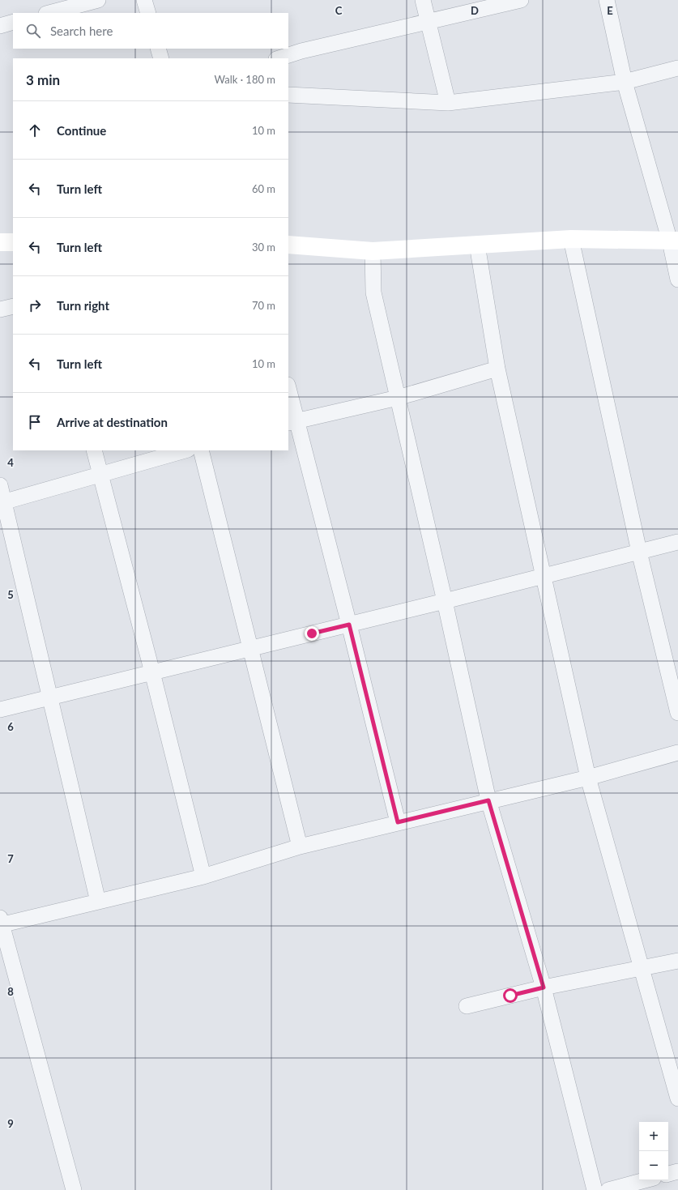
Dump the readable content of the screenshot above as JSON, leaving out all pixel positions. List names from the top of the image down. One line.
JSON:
{"page":{"search":"Search here","heading":["3 min","Walk · 180 m"],"list":[["Continue","10 m"],["Turn left","60 m"],["Turn left","30 m"],["Turn right","70 m"],["Turn left","10 m"],"Arrive at destination"],"map_buttons":["+","−"]},"grid":{"columns":["C","D","E"],"rows":["4","5","6","7","8","9"]}}
